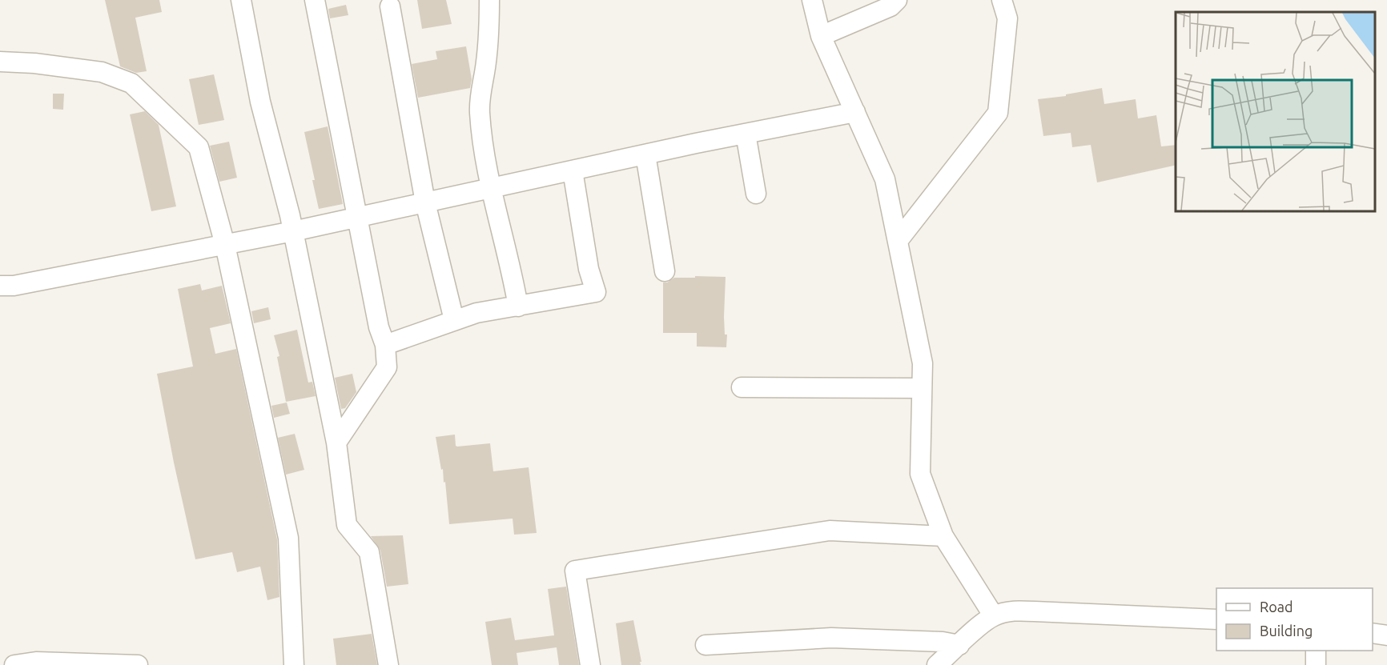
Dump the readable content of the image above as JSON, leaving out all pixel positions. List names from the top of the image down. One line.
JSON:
{"legend":["Road","Building"]}
